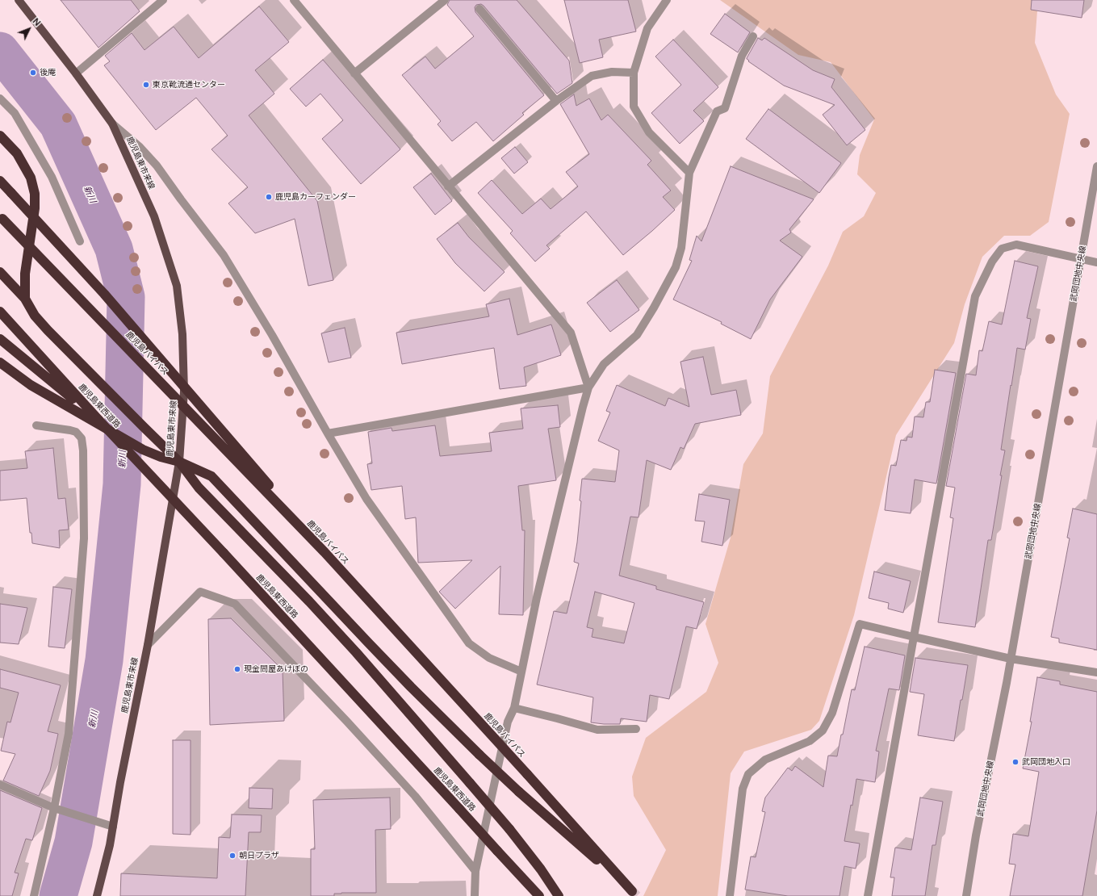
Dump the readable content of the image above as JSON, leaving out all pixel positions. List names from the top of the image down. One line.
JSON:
{"streets":{"highway":["鹿児島バイパス","鹿児島東西道路"],"main road":["鹿児島東市来線"],"street":["武岡団地中央線"]},"crossings":[["鹿児島東市来線","鹿児島バイパス"]],"water":["新川"],"places":["後庵","東京靴流通センター","鹿児島カーフェンダー","現金問屋あけぼの","武岡団地入口","朝日プラザ"],"north":"top right"}
